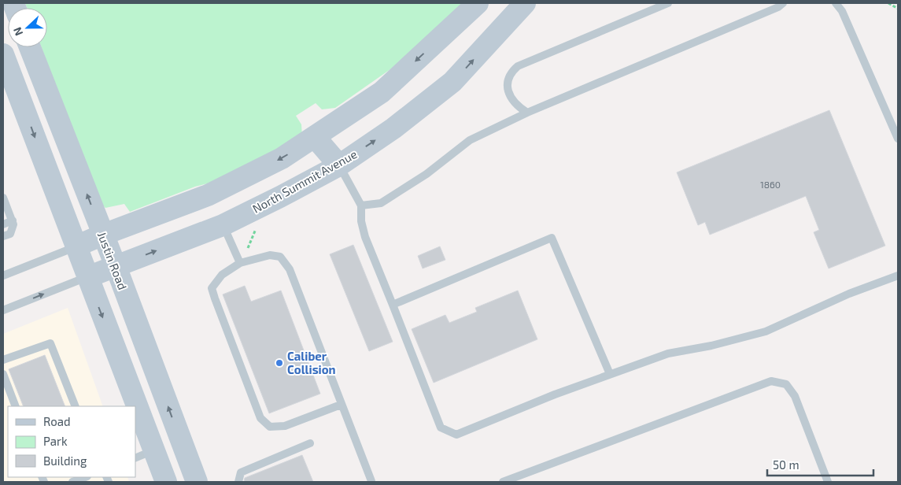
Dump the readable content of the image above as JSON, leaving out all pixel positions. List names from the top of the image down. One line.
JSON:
{"streets":{"main road":["North Summit Avenue","Justin Road"]},"crossings":[["North Summit Avenue","Justin Road"]],"places":["Caliber Collision"],"house_numbers":["1860"],"legend":["Road","Park","Building"],"scale_bar":"50 m","north":"left"}
